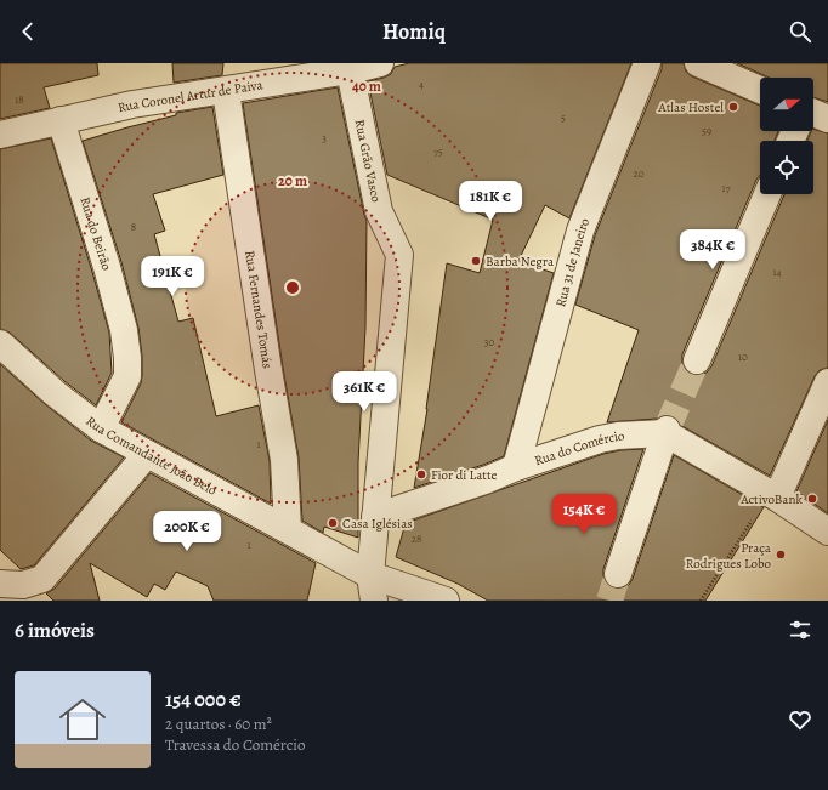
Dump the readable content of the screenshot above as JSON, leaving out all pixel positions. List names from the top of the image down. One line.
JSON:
{"streets":{"street":["Rua Coronel Artur de Paiva","Rua Grão Vasco","Rua do Beirão","Rua 31 de Janeiro","Rua Fernandes Tomás","Rua do Comércio","Rua Comandante João Belo"]},"crossings":[["Rua Coronel Artur de Paiva","Rua Grão Vasco"],["Rua Coronel Artur de Paiva","Rua do Beirão"],["Rua Coronel Artur de Paiva","Rua Fernandes Tomás"],["Rua Grão Vasco","Rua do Comércio"],["Rua do Beirão","Rua Comandante João Belo"],["Rua 31 de Janeiro","Rua do Comércio"],["Rua Fernandes Tomás","Rua Comandante João Belo"]],"places":["Atlas Hostel","Barba Negra","Fior di Latte","ActivoBank","Casa Iglésias","Praça Rodrigues Lobo"],"house_numbers":["4","18","5","59","3","75","20","17","8","14","30","10","1","28","1"],"north":"right","page":{"header":"Homiq","price":["181K €","384K €","191K €","361K €","154K €","200K €"],"heading":"6 imóveis","list":[{"name":"154 000 €","note":"2 quartos · 60 m² · Travessa do Comércio"}]},"rings":["40 m","20 m"]}
